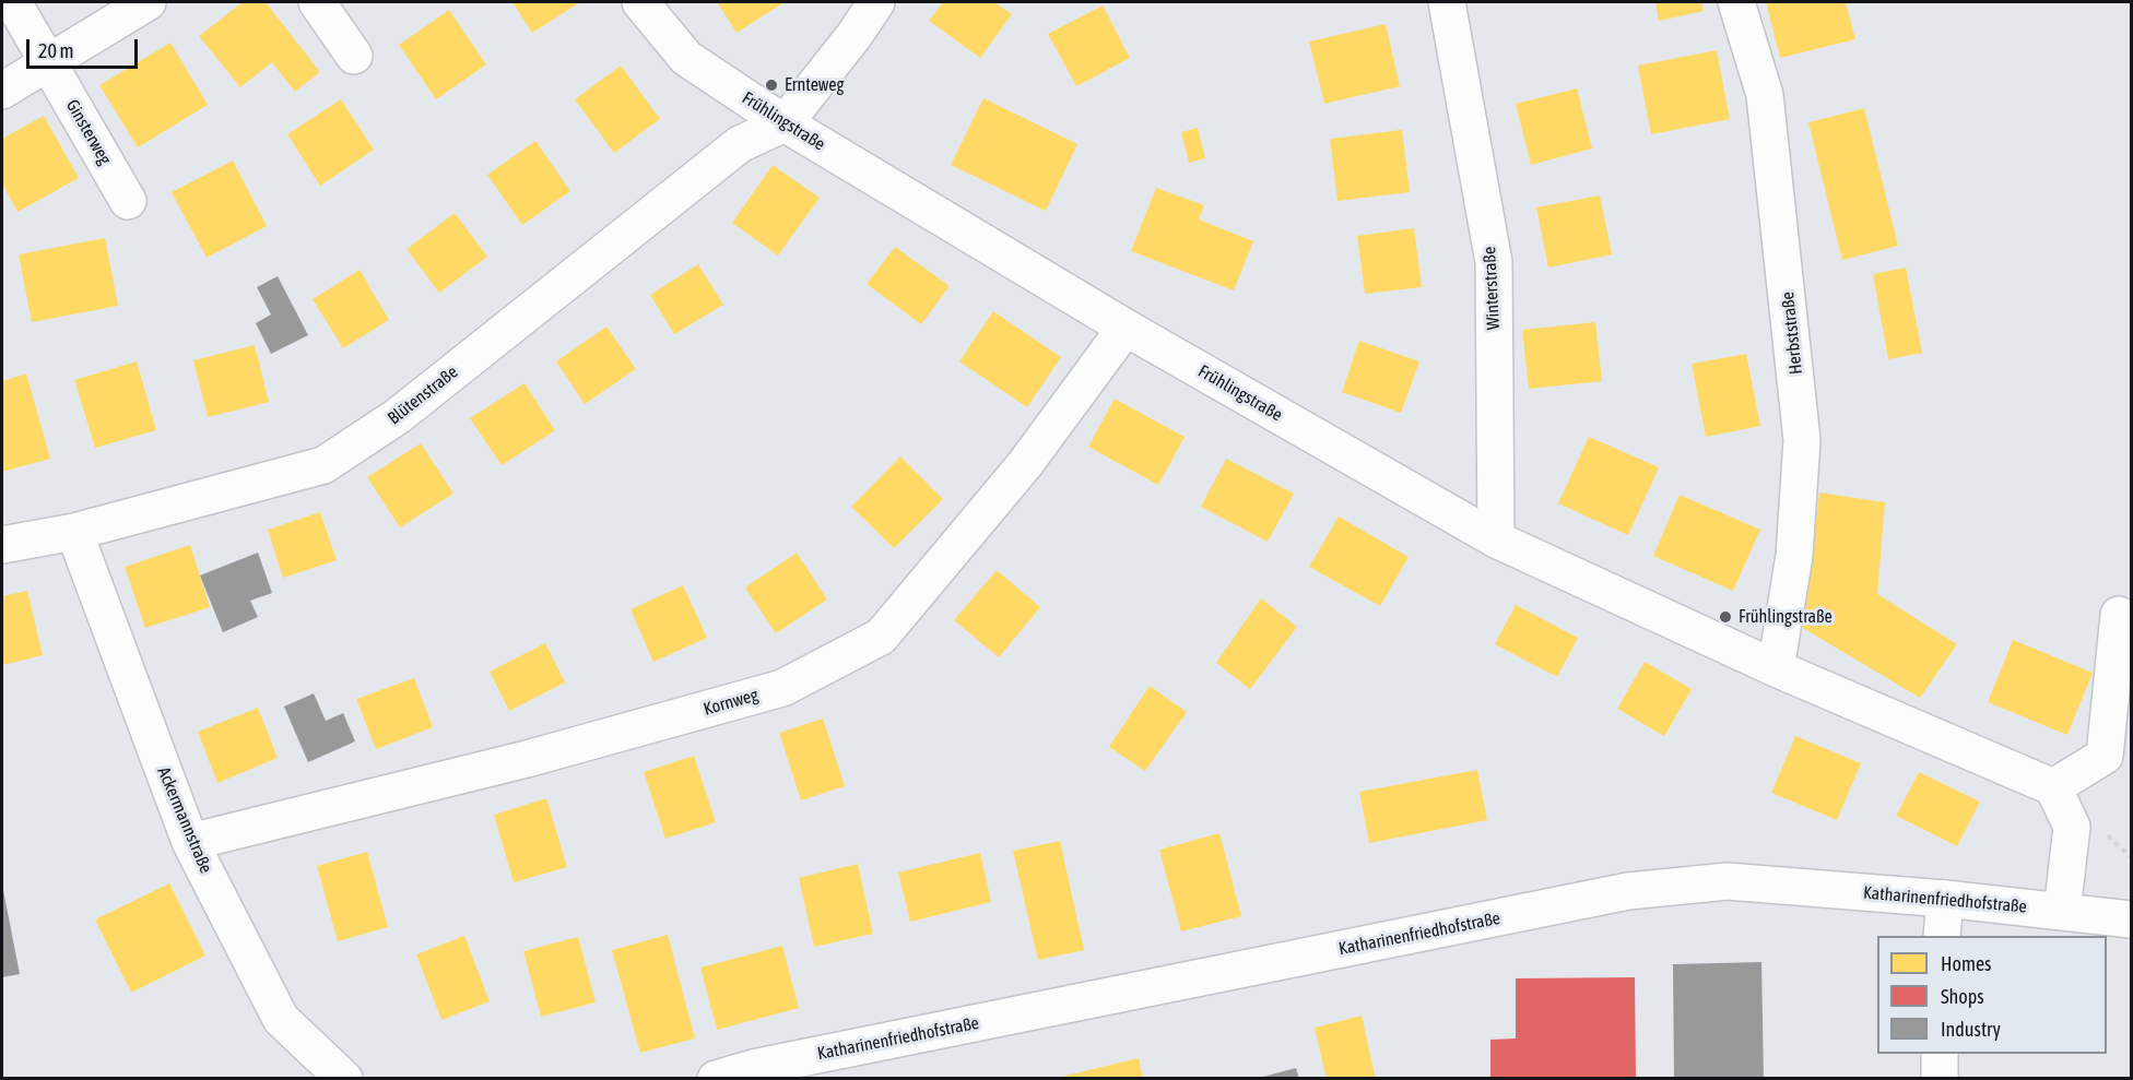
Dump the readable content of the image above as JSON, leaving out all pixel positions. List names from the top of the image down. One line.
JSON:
{"streets":{"street":["Frühlingstraße","Ginsterweg","Winterstraße","Herbststraße","Blütenstraße","Kornweg","Ackermannstraße","Katharinenfriedhofstraße"]},"crossings":[["Frühlingstraße","Winterstraße"],["Frühlingstraße","Herbststraße"],["Frühlingstraße","Blütenstraße"],["Frühlingstraße","Kornweg"],["Blütenstraße","Ackermannstraße"],["Kornweg","Ackermannstraße"]],"places":["Ernteweg","Frühlingstraße"],"legend":["Homes","Shops","Industry"],"scale_bar":"20 m"}
